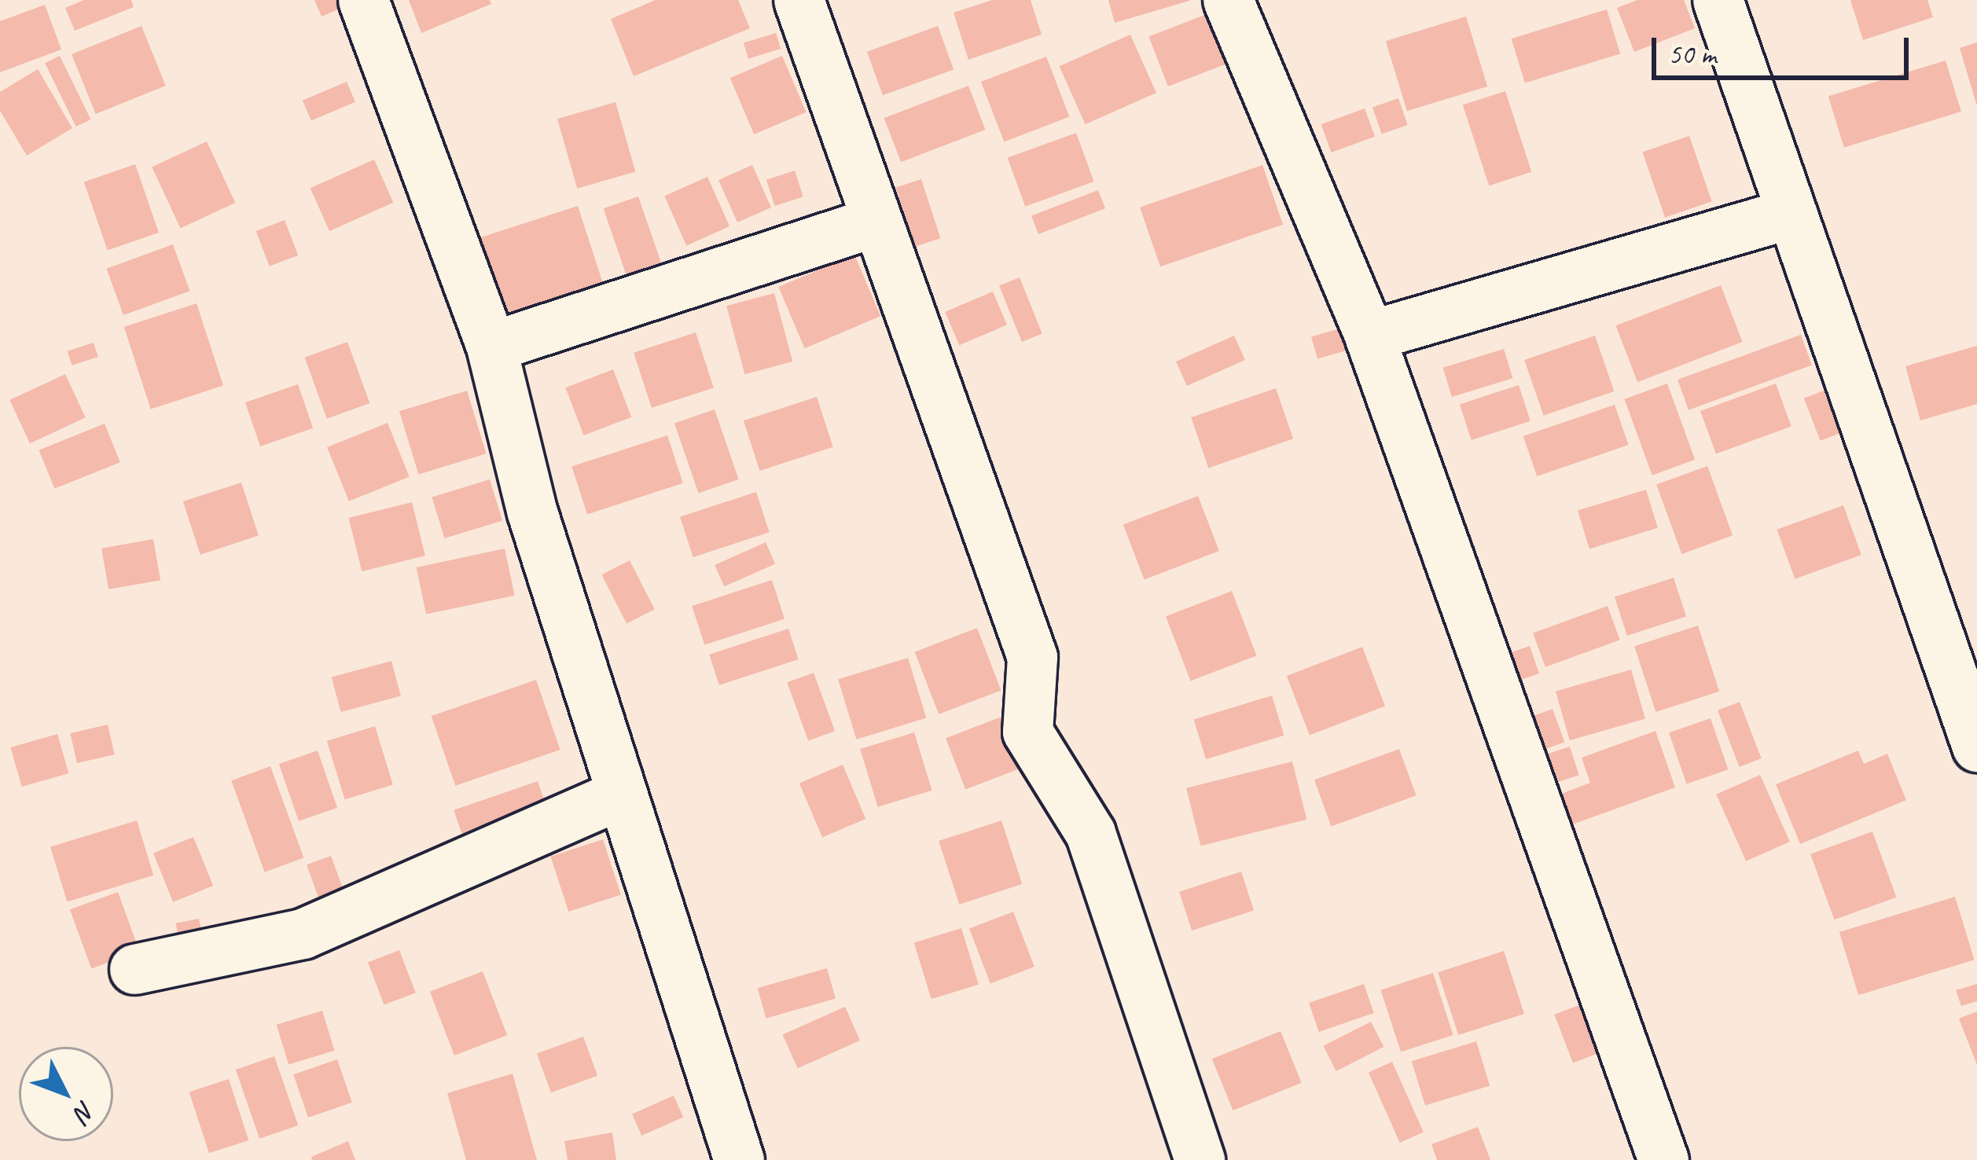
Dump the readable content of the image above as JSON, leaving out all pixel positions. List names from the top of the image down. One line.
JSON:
{"scale_bar":"50 m","north":"bottom right"}
